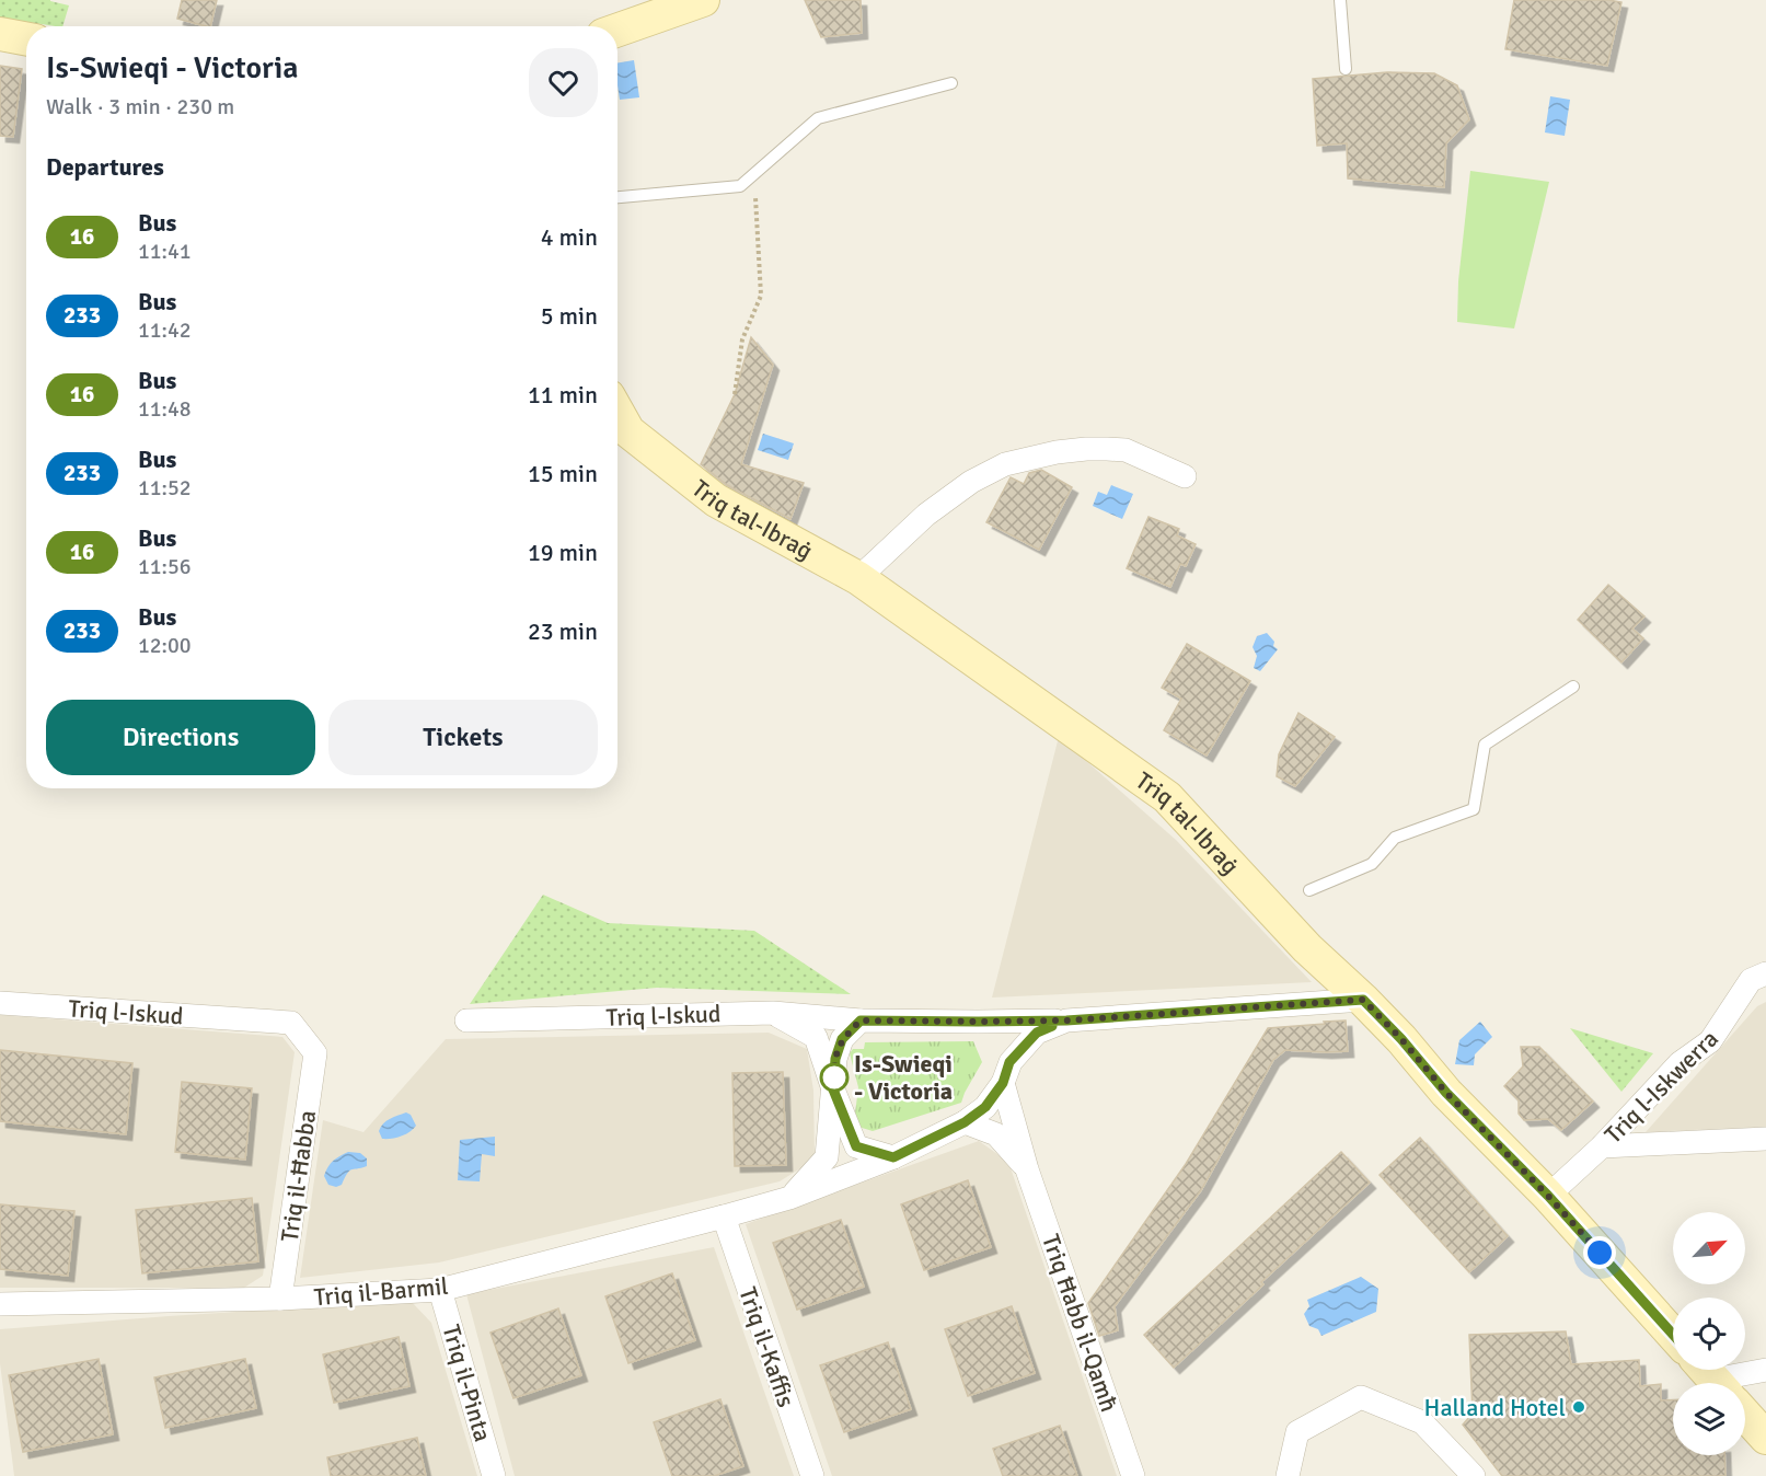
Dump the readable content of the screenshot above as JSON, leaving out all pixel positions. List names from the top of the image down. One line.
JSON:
{"streets":{"main road":["Triq tal-Ibraġ"],"street":["Triq l-Iskud","Triq l-Iskwerra","Triq il-Ħabba","Triq il-Barmil","Triq Ħabb il-Qamħ","Triq il-Kaffis","Triq il-Pinta"]},"crossings":[["Triq tal-Ibraġ","Triq l-Iskwerra"],["Triq tal-Ibraġ","Triq il-Barmil"],["Triq l-Iskud","Triq il-Ħabba"],["Triq l-Iskud","Triq il-Barmil"],["Triq l-Iskud","Triq Ħabb il-Qamħ"],["Triq il-Ħabba","Triq il-Barmil"],["Triq il-Barmil","Triq Ħabb il-Qamħ"],["Triq il-Barmil","Triq il-Kaffis"],["Triq il-Barmil","Triq il-Pinta"]],"places":["Is-Swieqi - Victoria","Halland Hotel"],"lines":["bus line 16"],"north":"top right","page":{"heading":[["Is-Swieqi - Victoria","Walk · 3 min · 230 m"],"Departures"],"list":[{"mark":"16","name":"Bus","note":"11:41","value":"4 min"},{"mark":"233","name":"Bus","note":"11:42","value":"5 min"},{"mark":"16","name":"Bus","note":"11:48","value":"11 min"},{"mark":"233","name":"Bus","note":"11:52","value":"15 min"},{"mark":"16","name":"Bus","note":"11:56","value":"19 min"},{"mark":"233","name":"Bus","note":"12:00","value":"23 min"}],"buttons":["Directions","Tickets"]}}
